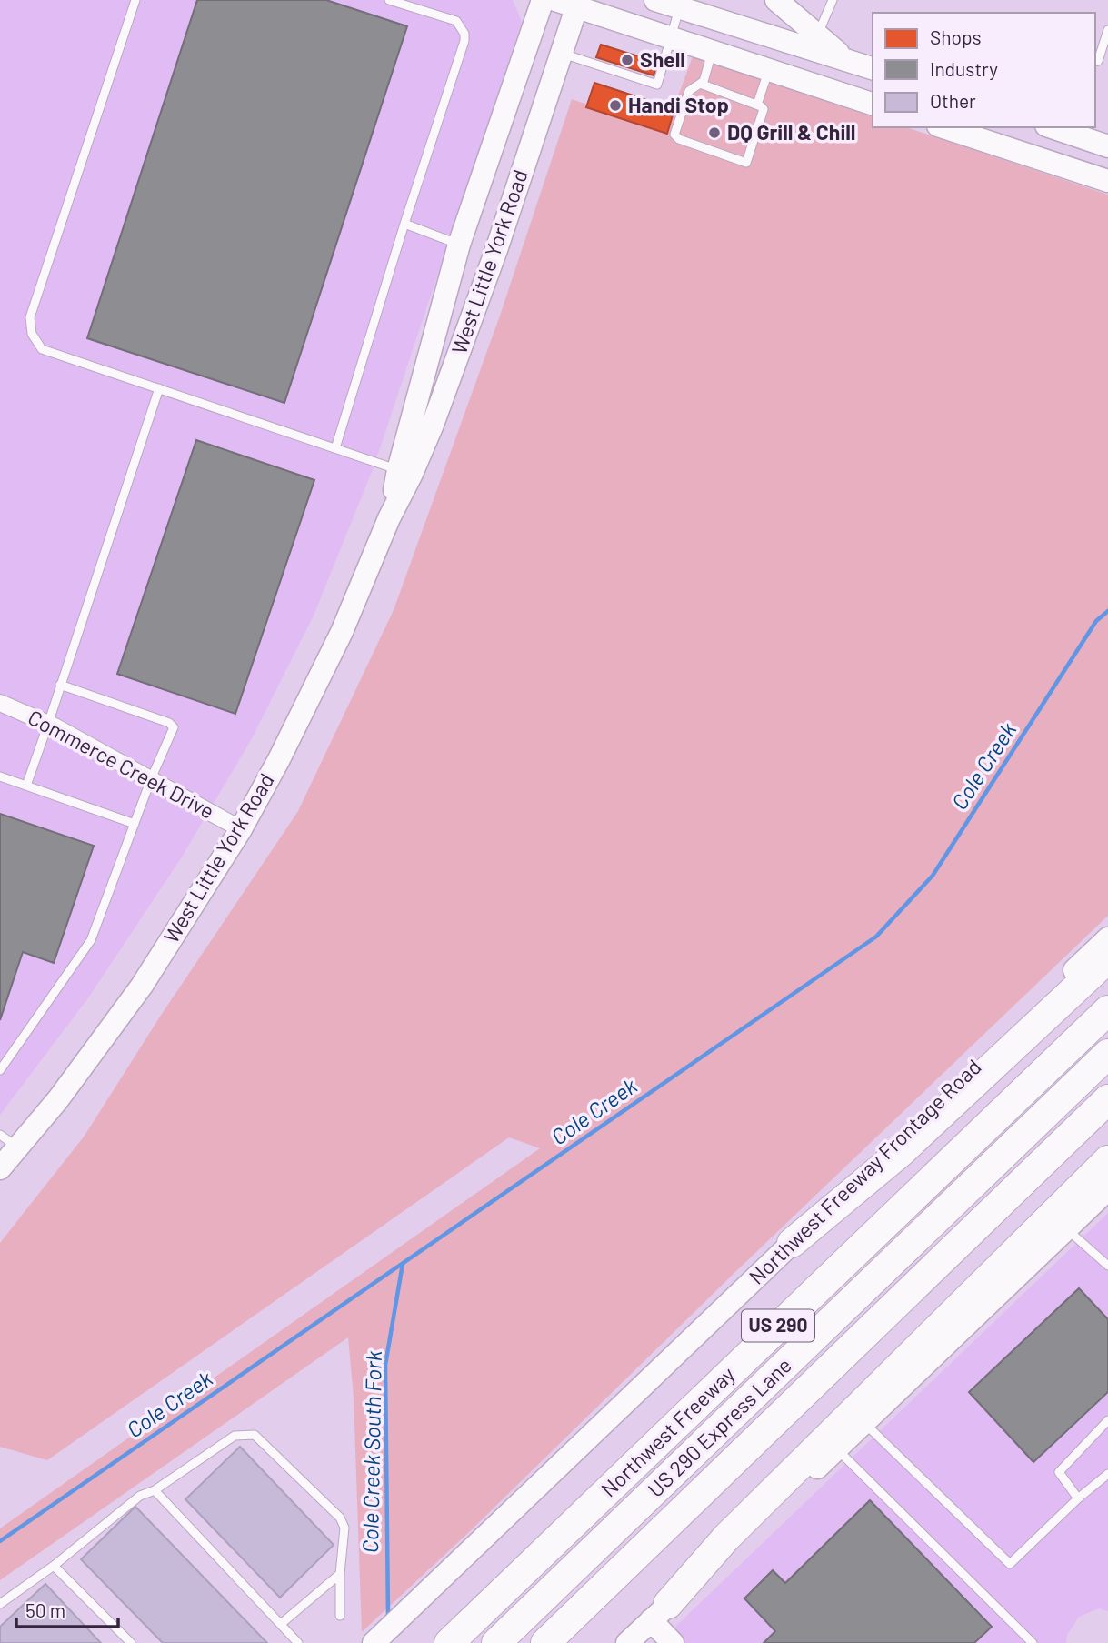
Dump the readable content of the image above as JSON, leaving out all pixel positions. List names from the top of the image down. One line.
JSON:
{"streets":{"highway":["US 290","US 290 Express Lane","Northwest Freeway"],"main road":["West Little York Road","Northwest Freeway Frontage Road"],"street":["Commerce Creek Drive"]},"crossings":[["West Little York Road","Commerce Creek Drive"]],"water":["Cole Creek","Cole Creek South Fork"],"places":["Shell","Handi Stop","DQ Grill & Chill"],"legend":["Shops","Industry","Other"],"scale_bar":"50 m"}
